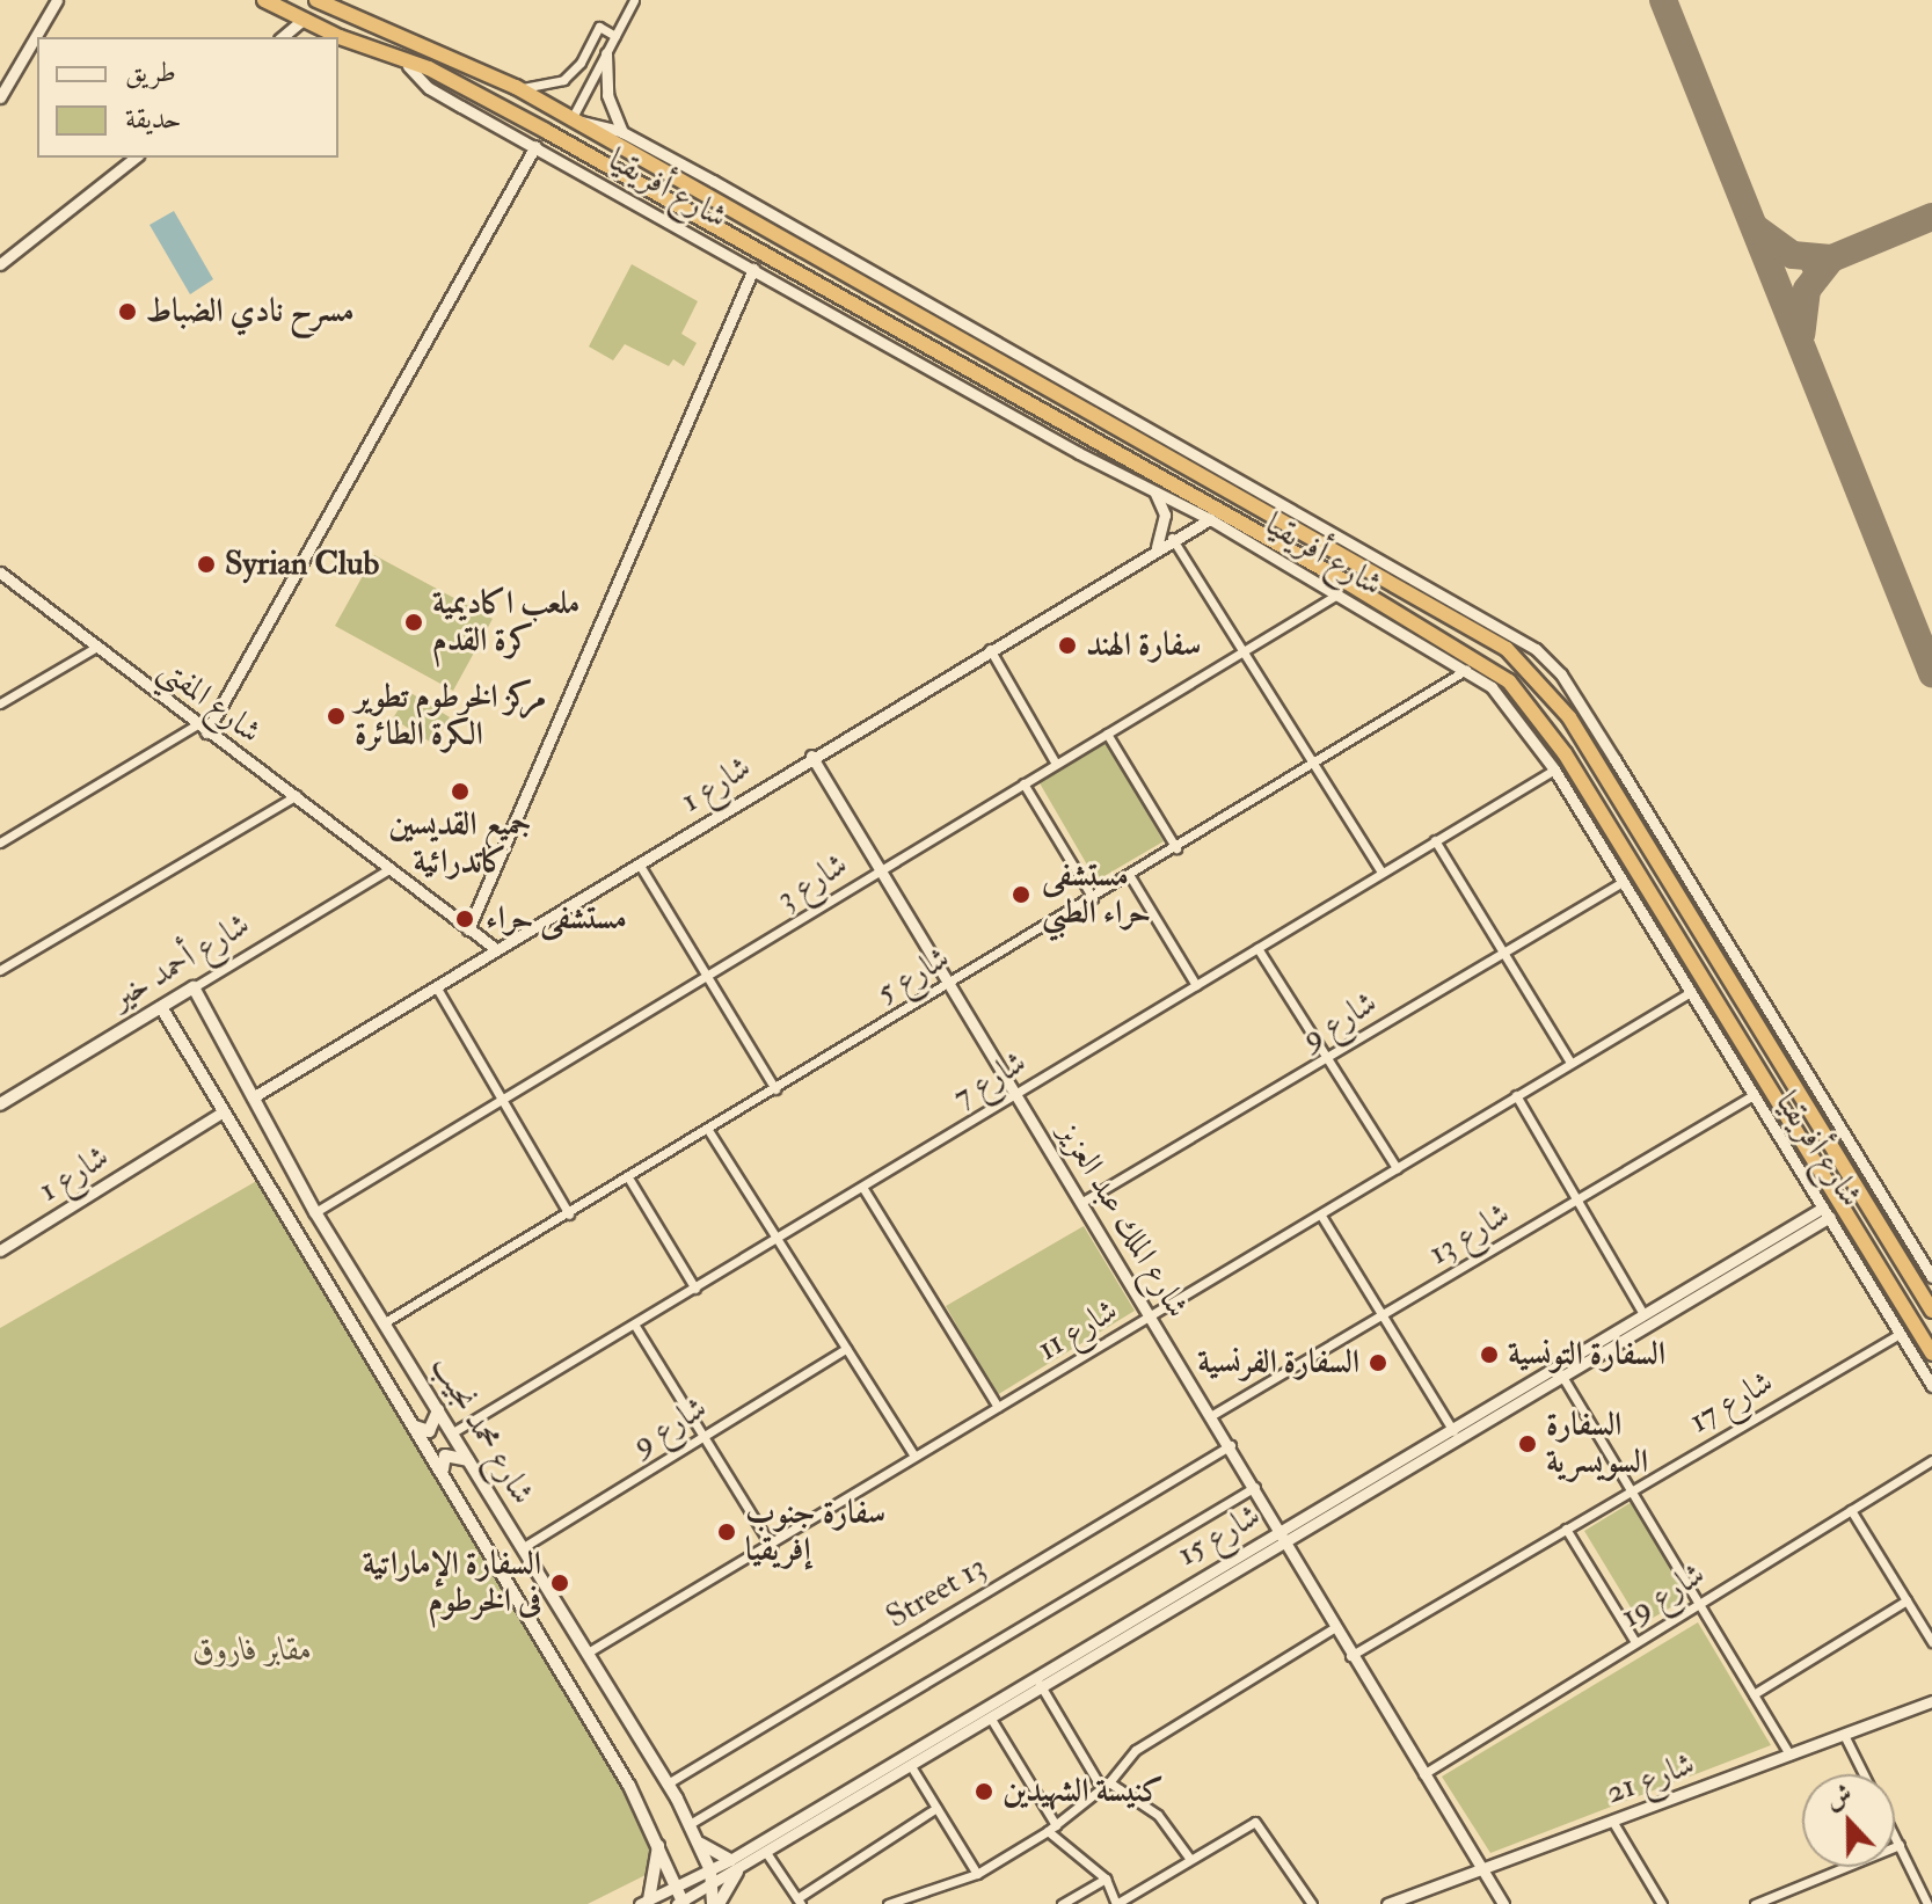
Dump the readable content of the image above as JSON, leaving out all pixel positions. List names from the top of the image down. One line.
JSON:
{"streets":{"highway":["شارع أفريقيا"],"main road":["شارع أحمد خير","شارع محمد نجيب"],"street":["شارع المفتي","شارع 1","شارع 3","شارع 5","شارع 9","شارع 7","شارع الملك عبد العزيز","شارع 13","شارع 11","شارع 17","شارع 15","Street 13","شارع 19","شارع 21"]},"crossings":[["شارع أفريقيا","شارع 1"],["شارع أفريقيا","شارع 3"],["شارع أفريقيا","شارع 5"],["شارع أفريقيا","شارع 9"],["شارع أفريقيا","شارع 7"],["شارع أفريقيا","شارع 13"],["شارع أفريقيا","شارع 11"],["شارع أفريقيا","شارع 17"],["شارع أفريقيا","شارع 15"],["شارع المفتي","شارع 1"],["شارع المفتي","شارع أحمد خير"],["شارع 1","شارع الملك عبد العزيز"],["شارع 1","شارع محمد نجيب"],["شارع 3","شارع الملك عبد العزيز"],["شارع 3","شارع محمد نجيب"],["شارع أحمد خير","شارع محمد نجيب"],["شارع 5","شارع الملك عبد العزيز"],["شارع 5","شارع محمد نجيب"],["شارع 9","شارع الملك عبد العزيز"],["شارع 9","شارع محمد نجيب"],["شارع 7","شارع الملك عبد العزيز"],["شارع 7","شارع محمد نجيب"],["شارع الملك عبد العزيز","شارع 13"],["شارع الملك عبد العزيز","شارع 11"],["شارع الملك عبد العزيز","شارع 17"],["شارع الملك عبد العزيز","شارع 15"],["شارع الملك عبد العزيز","Street 13"],["شارع الملك عبد العزيز","شارع 19"],["شارع الملك عبد العزيز","شارع 21"],["شارع 11","شارع محمد نجيب"],["شارع محمد نجيب","شارع 15"],["شارع محمد نجيب","Street 13"]],"parks":["مقابر فاروق"],"places":["مسرح نادي الضباط","Syrian Club","ملعب اكاديمية كرة القدم","سفارة الهند","مركز الخرطوم تطوير الكرة الطائرة","جميع القديسين كاتدرائية","مستشفى حراء الطبي","مستشفى حراء","السفارة التونسية","السفارة الفرنسية","السفارة السويسرية","سفارة جنوب إفريقيا","السفارة الإماراتية فى الخرطوم","كنيسة الشهيدين"],"legend":["طريق","حديقة"],"north":"top"}
